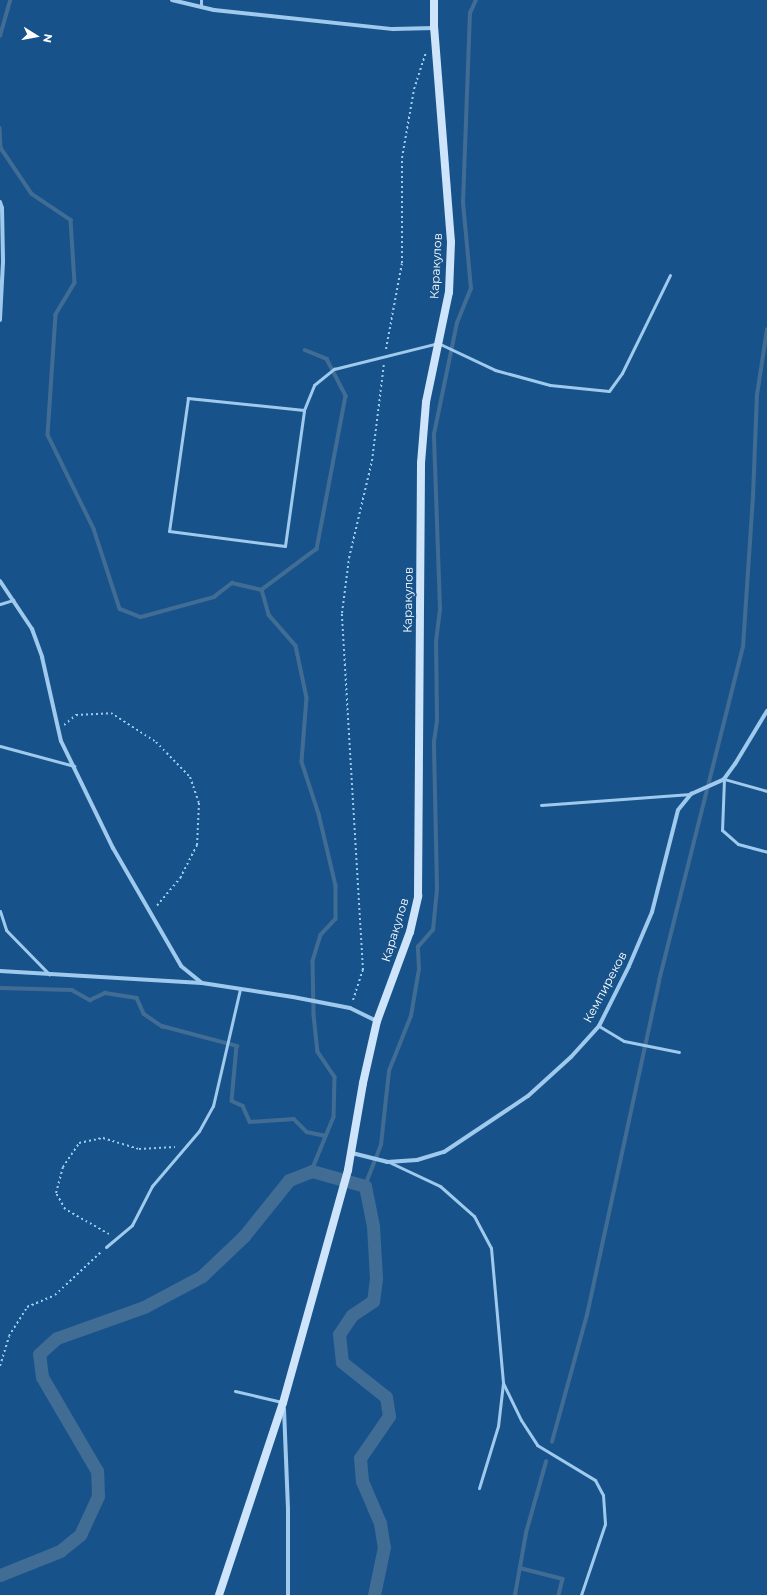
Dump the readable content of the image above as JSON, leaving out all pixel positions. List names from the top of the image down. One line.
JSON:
{"streets":{"main road":["Каракулов"],"street":["Кемпиреков"]},"crossings":[["Каракулов","Кемпиреков"]],"north":"right"}
